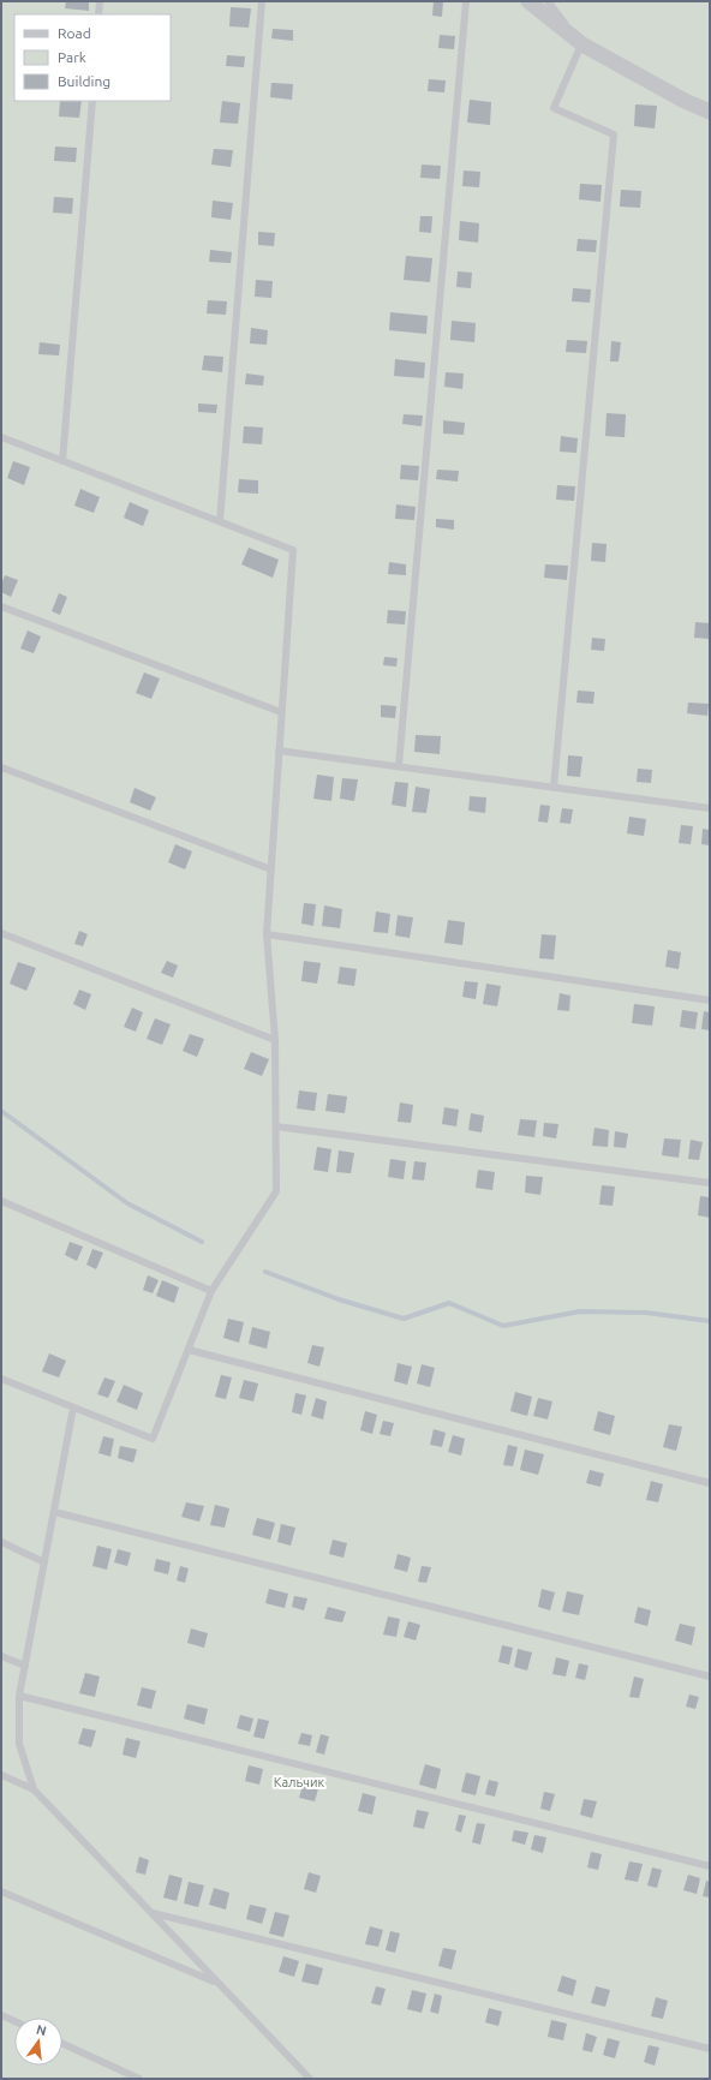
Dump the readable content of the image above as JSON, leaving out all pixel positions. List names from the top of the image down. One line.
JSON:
{"parks":["Кальчик"],"legend":["Road","Park","Building"],"north":"top"}
